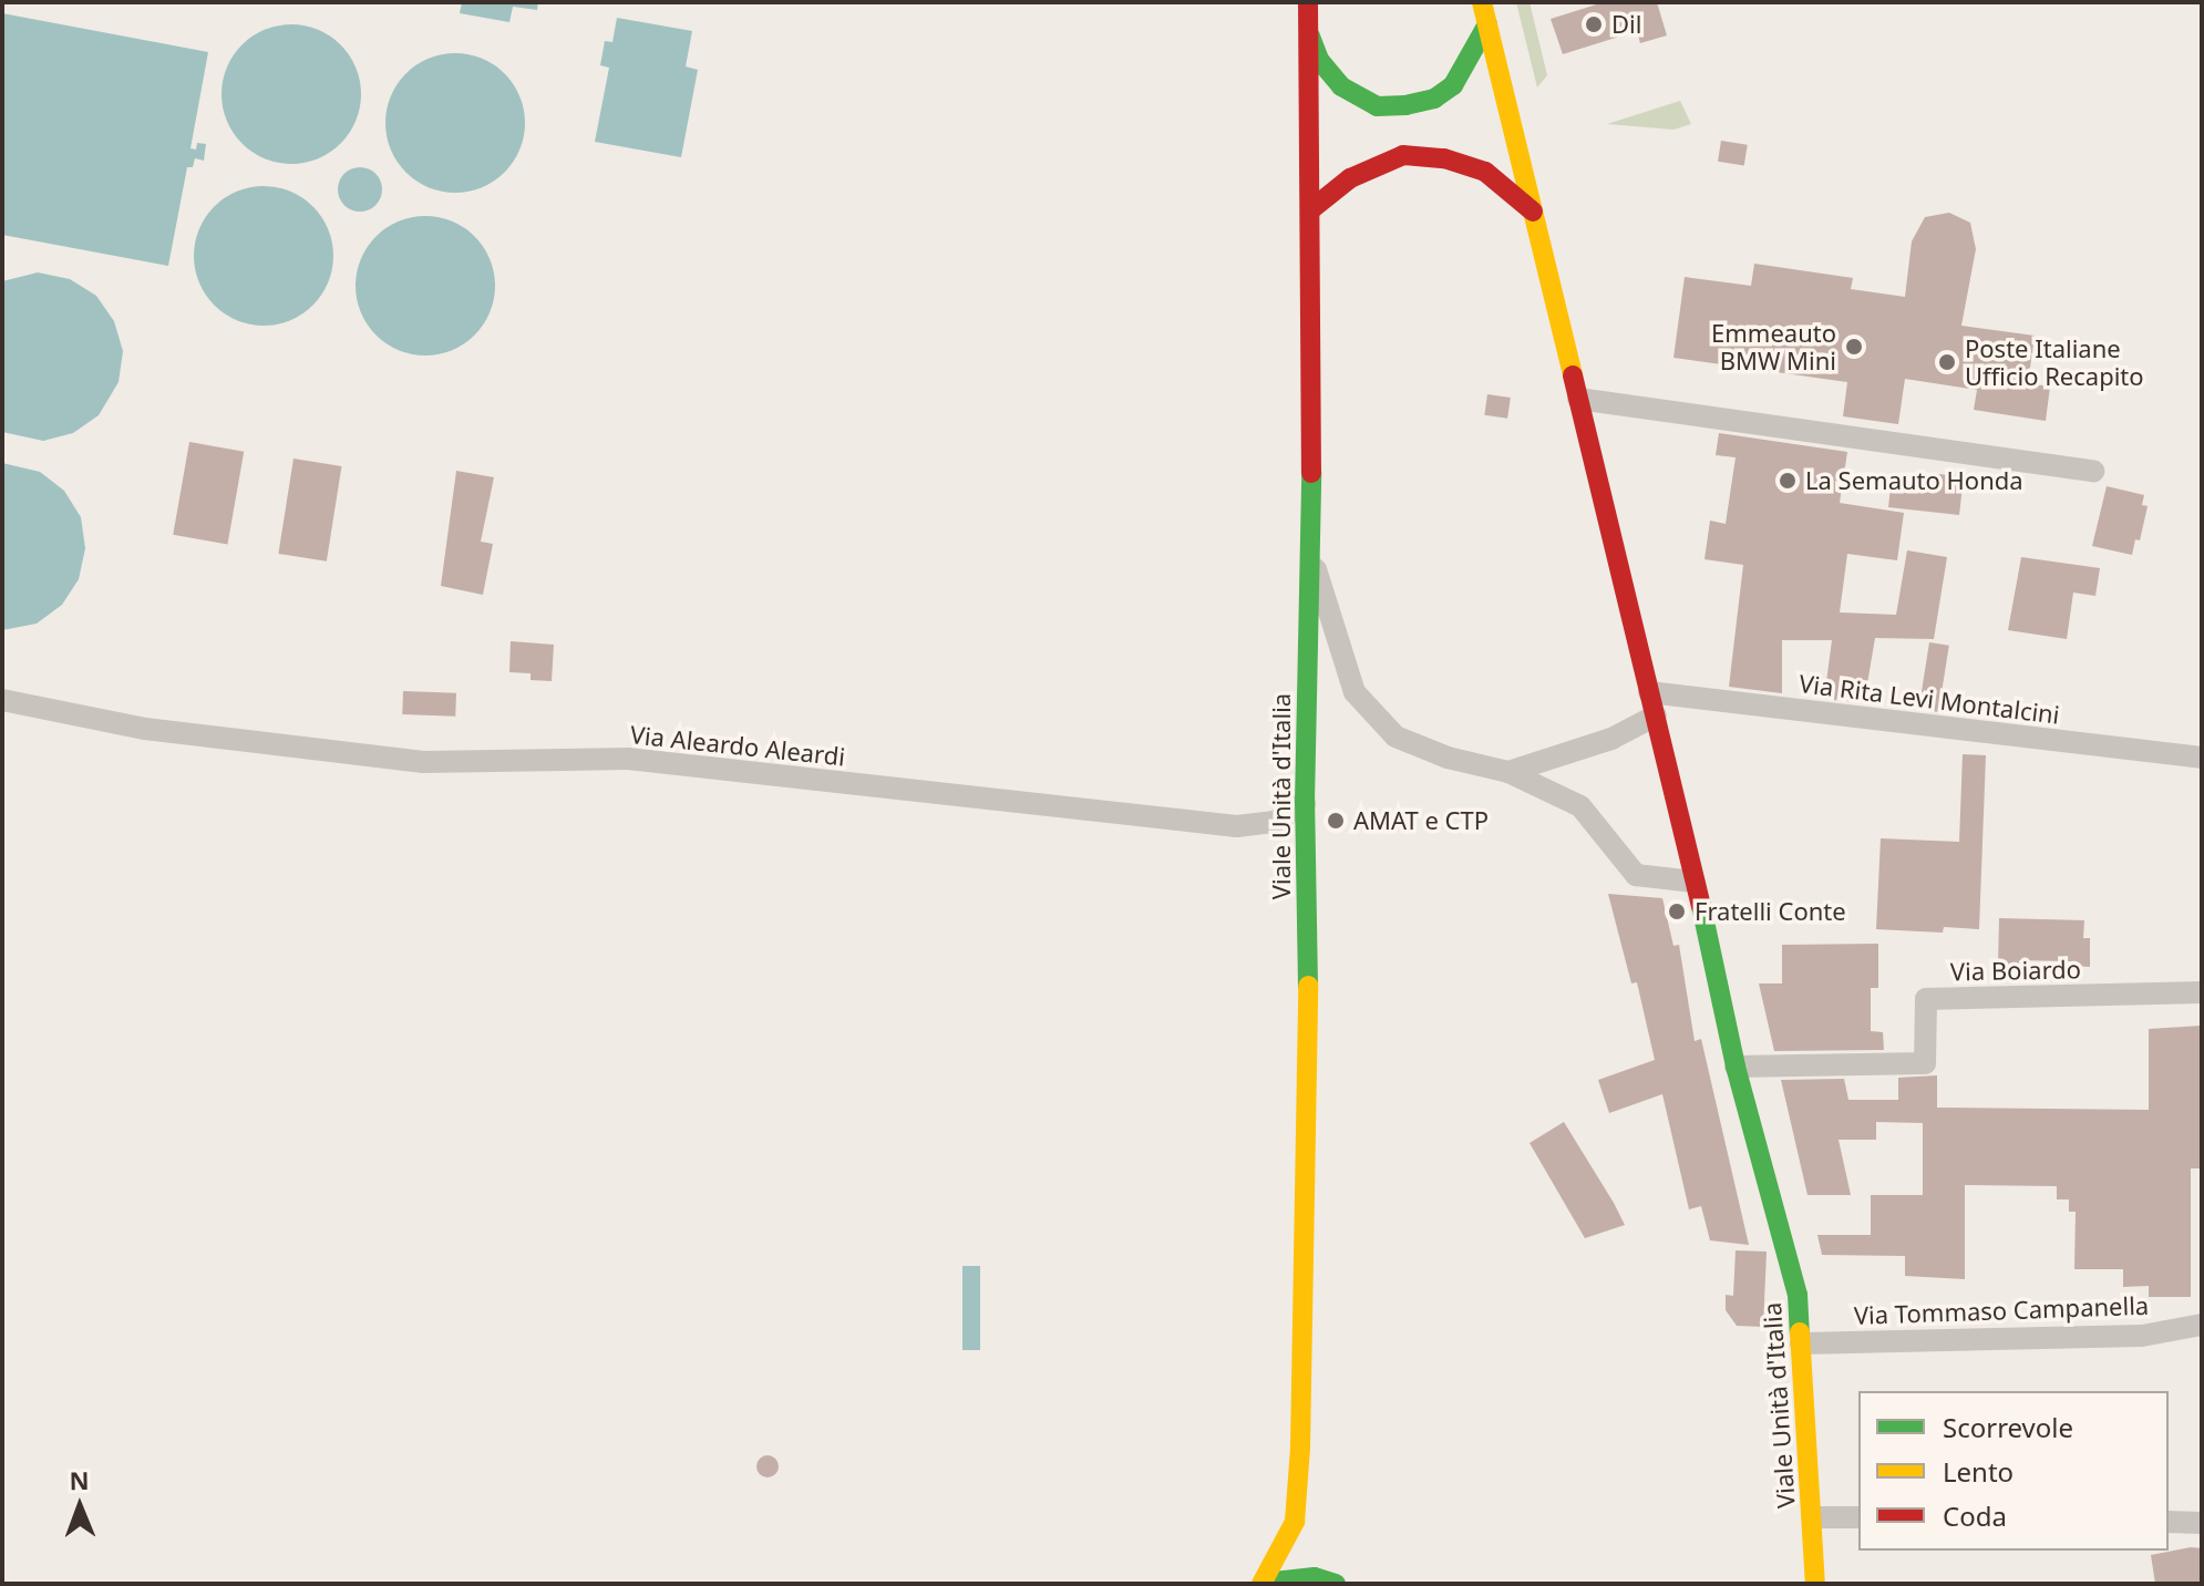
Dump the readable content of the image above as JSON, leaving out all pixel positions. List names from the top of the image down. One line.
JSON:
{"streets":{"main road":["Viale Unità d'Italia"],"street":["Via Rita Levi Montalcini","Via Aleardo Aleardi","Via Boiardo","Via Tommaso Campanella"]},"crossings":[["Via Rita Levi Montalcini","Viale Unità d'Italia"],["Via Aleardo Aleardi","Viale Unità d'Italia"],["Viale Unità d'Italia","Via Boiardo"],["Viale Unità d'Italia","Via Tommaso Campanella"]],"places":["Dil","Emmeauto BMW Mini","Poste Italiane Ufficio Recapito","La Semauto Honda","AMAT e CTP","Fratelli Conte"],"legend":["Scorrevole","Lento","Coda"],"north":"top"}
